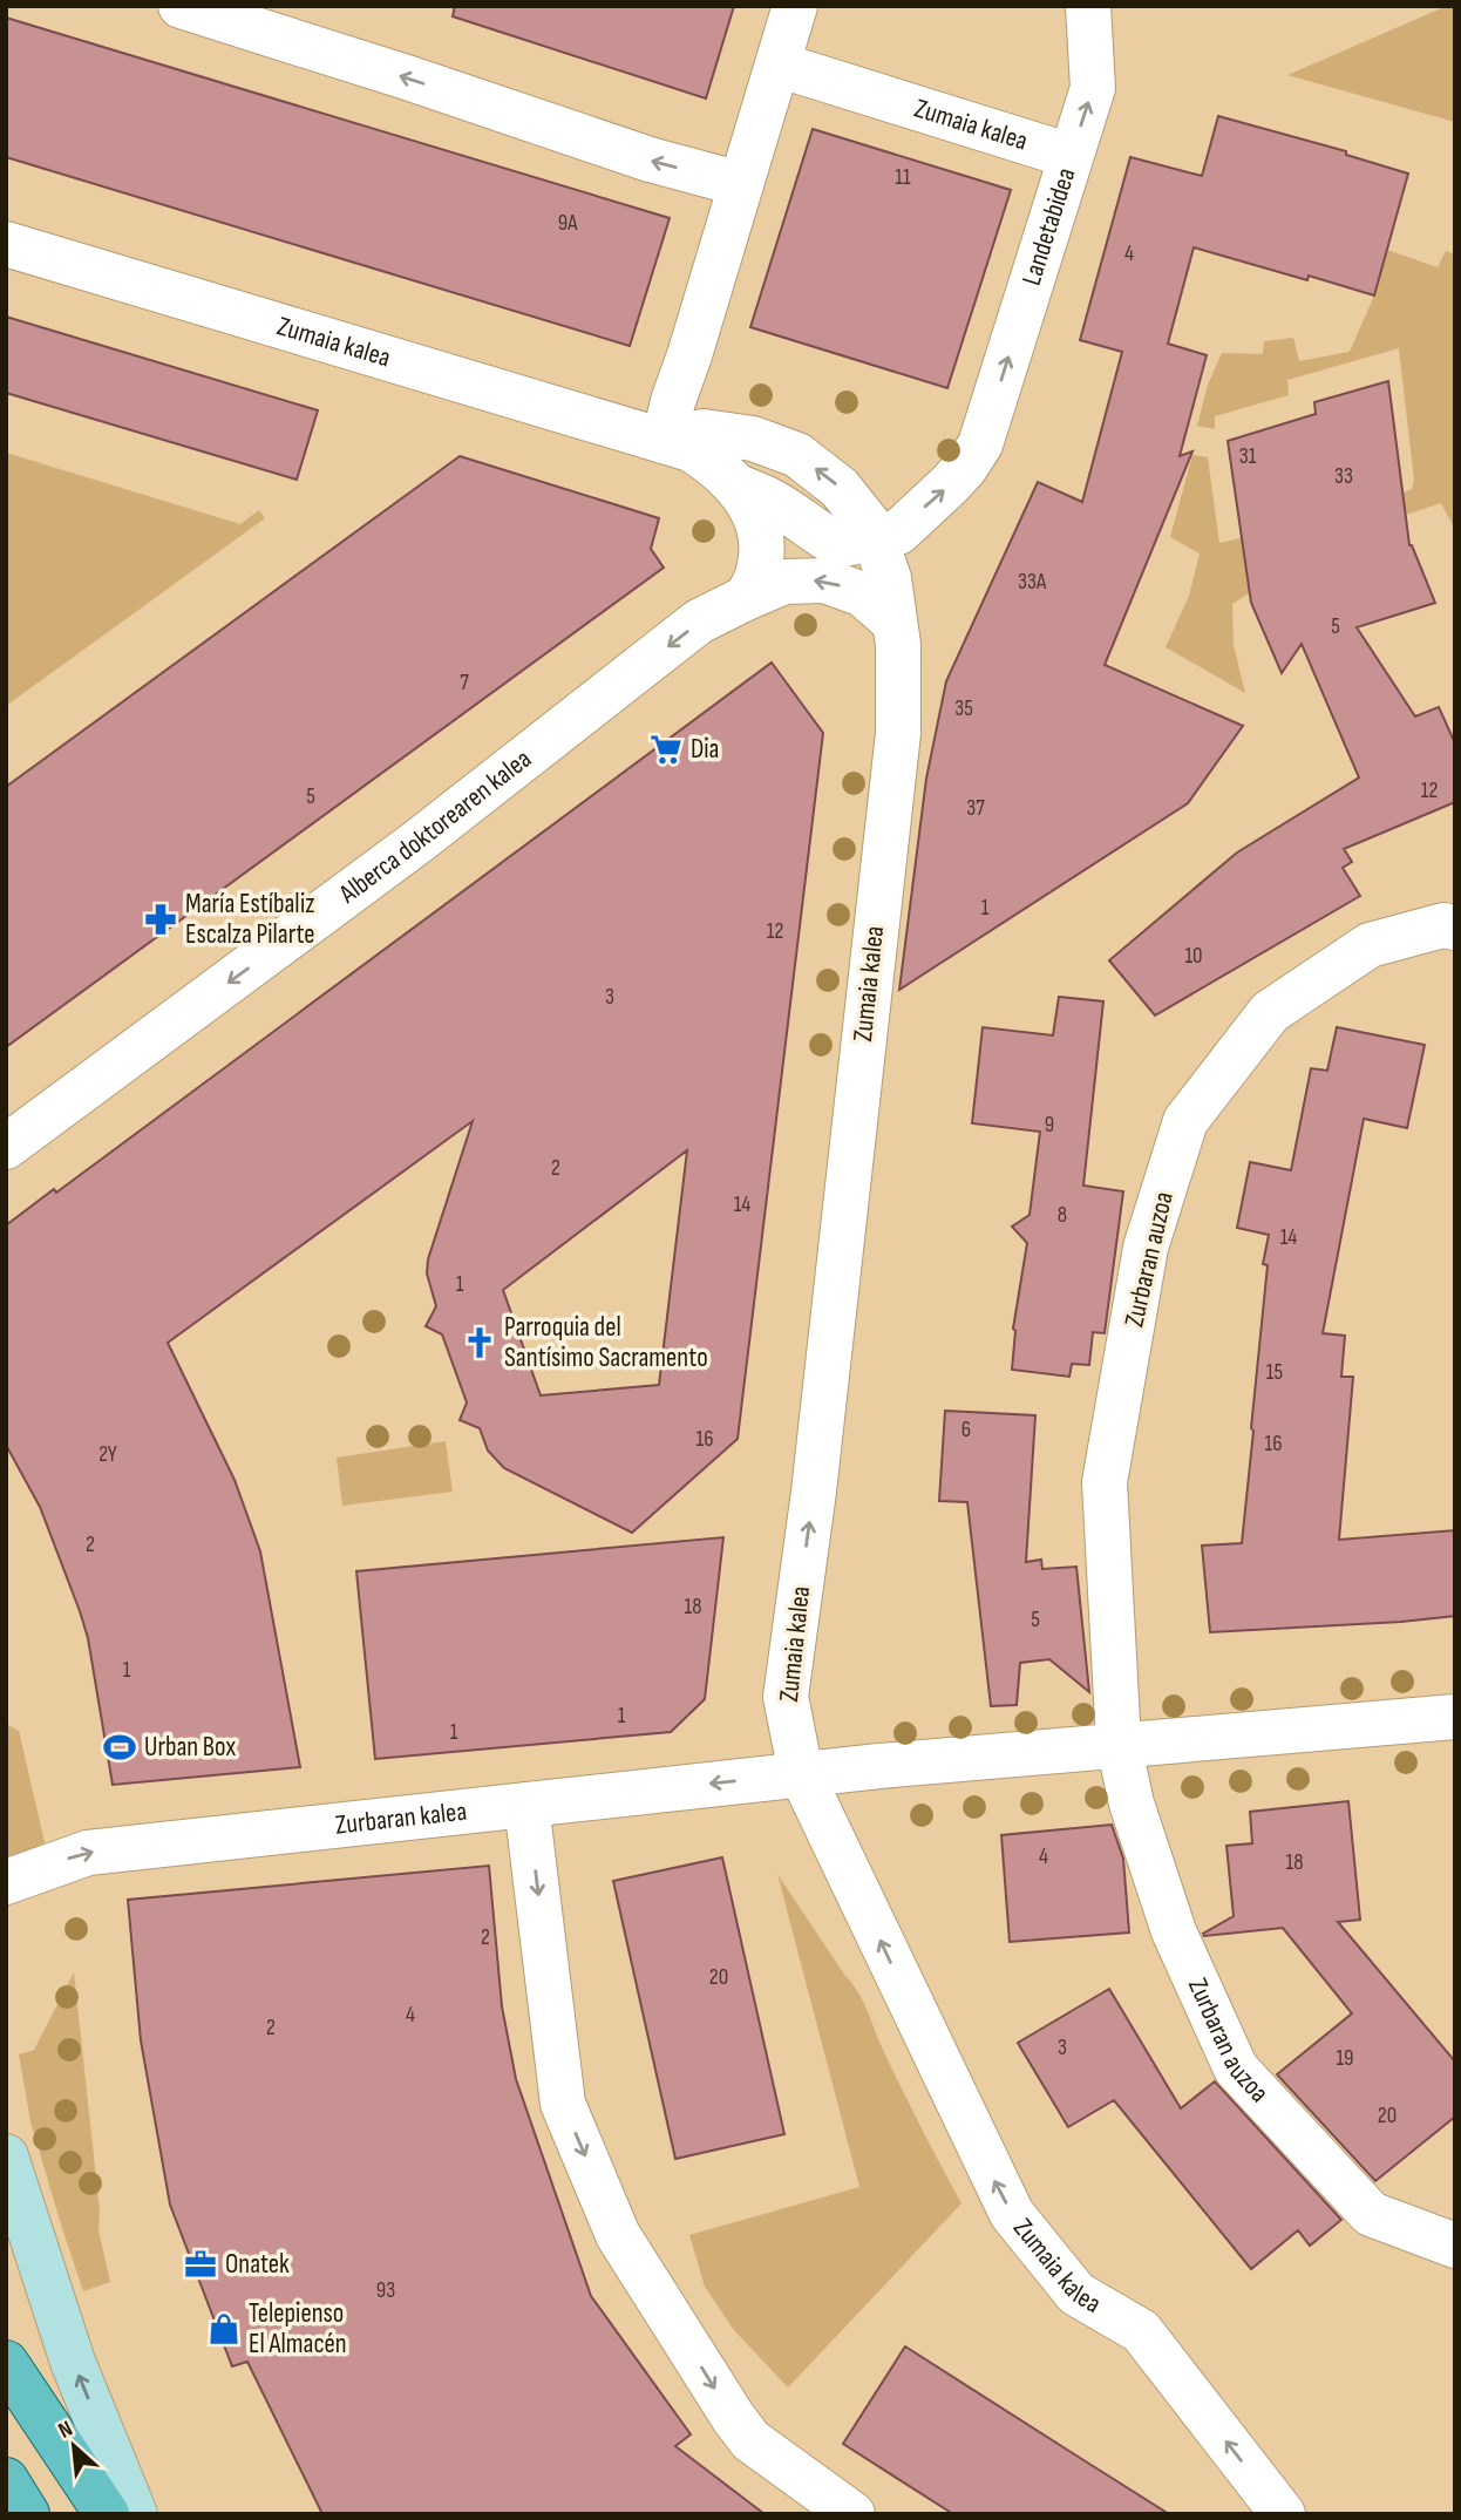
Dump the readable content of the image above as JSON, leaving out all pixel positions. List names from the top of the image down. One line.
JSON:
{"streets":{"street":["Zumaia kalea","Landetabidea","Alberca doktorearen kalea","Zurbaran auzoa","Zurbaran kalea"]},"crossings":[["Zumaia kalea","Landetabidea"],["Zumaia kalea","Alberca doktorearen kalea"],["Zumaia kalea","Zurbaran kalea"]],"one_way":["Alberca doktorearen kalea"],"places":{"supermarket":["Dia"],"pharmacy":["María Estíbaliz Escalza Pilarte"],"church":["Parroquia del Santísimo Sacramento"],"sports":["Urban Box"],"office":["Onatek"],"shop":["Telepienso El Almacén"]},"house_numbers":["11","9A","4","31","33","33A","5","7","35","12","5","37","1","12","10","3","9","2","14","8","14","1","15","6","16","16","2Y","2","18","5","1","1","1","4","18","2","20","4","2","3","19","20","93"],"north":"top left"}
